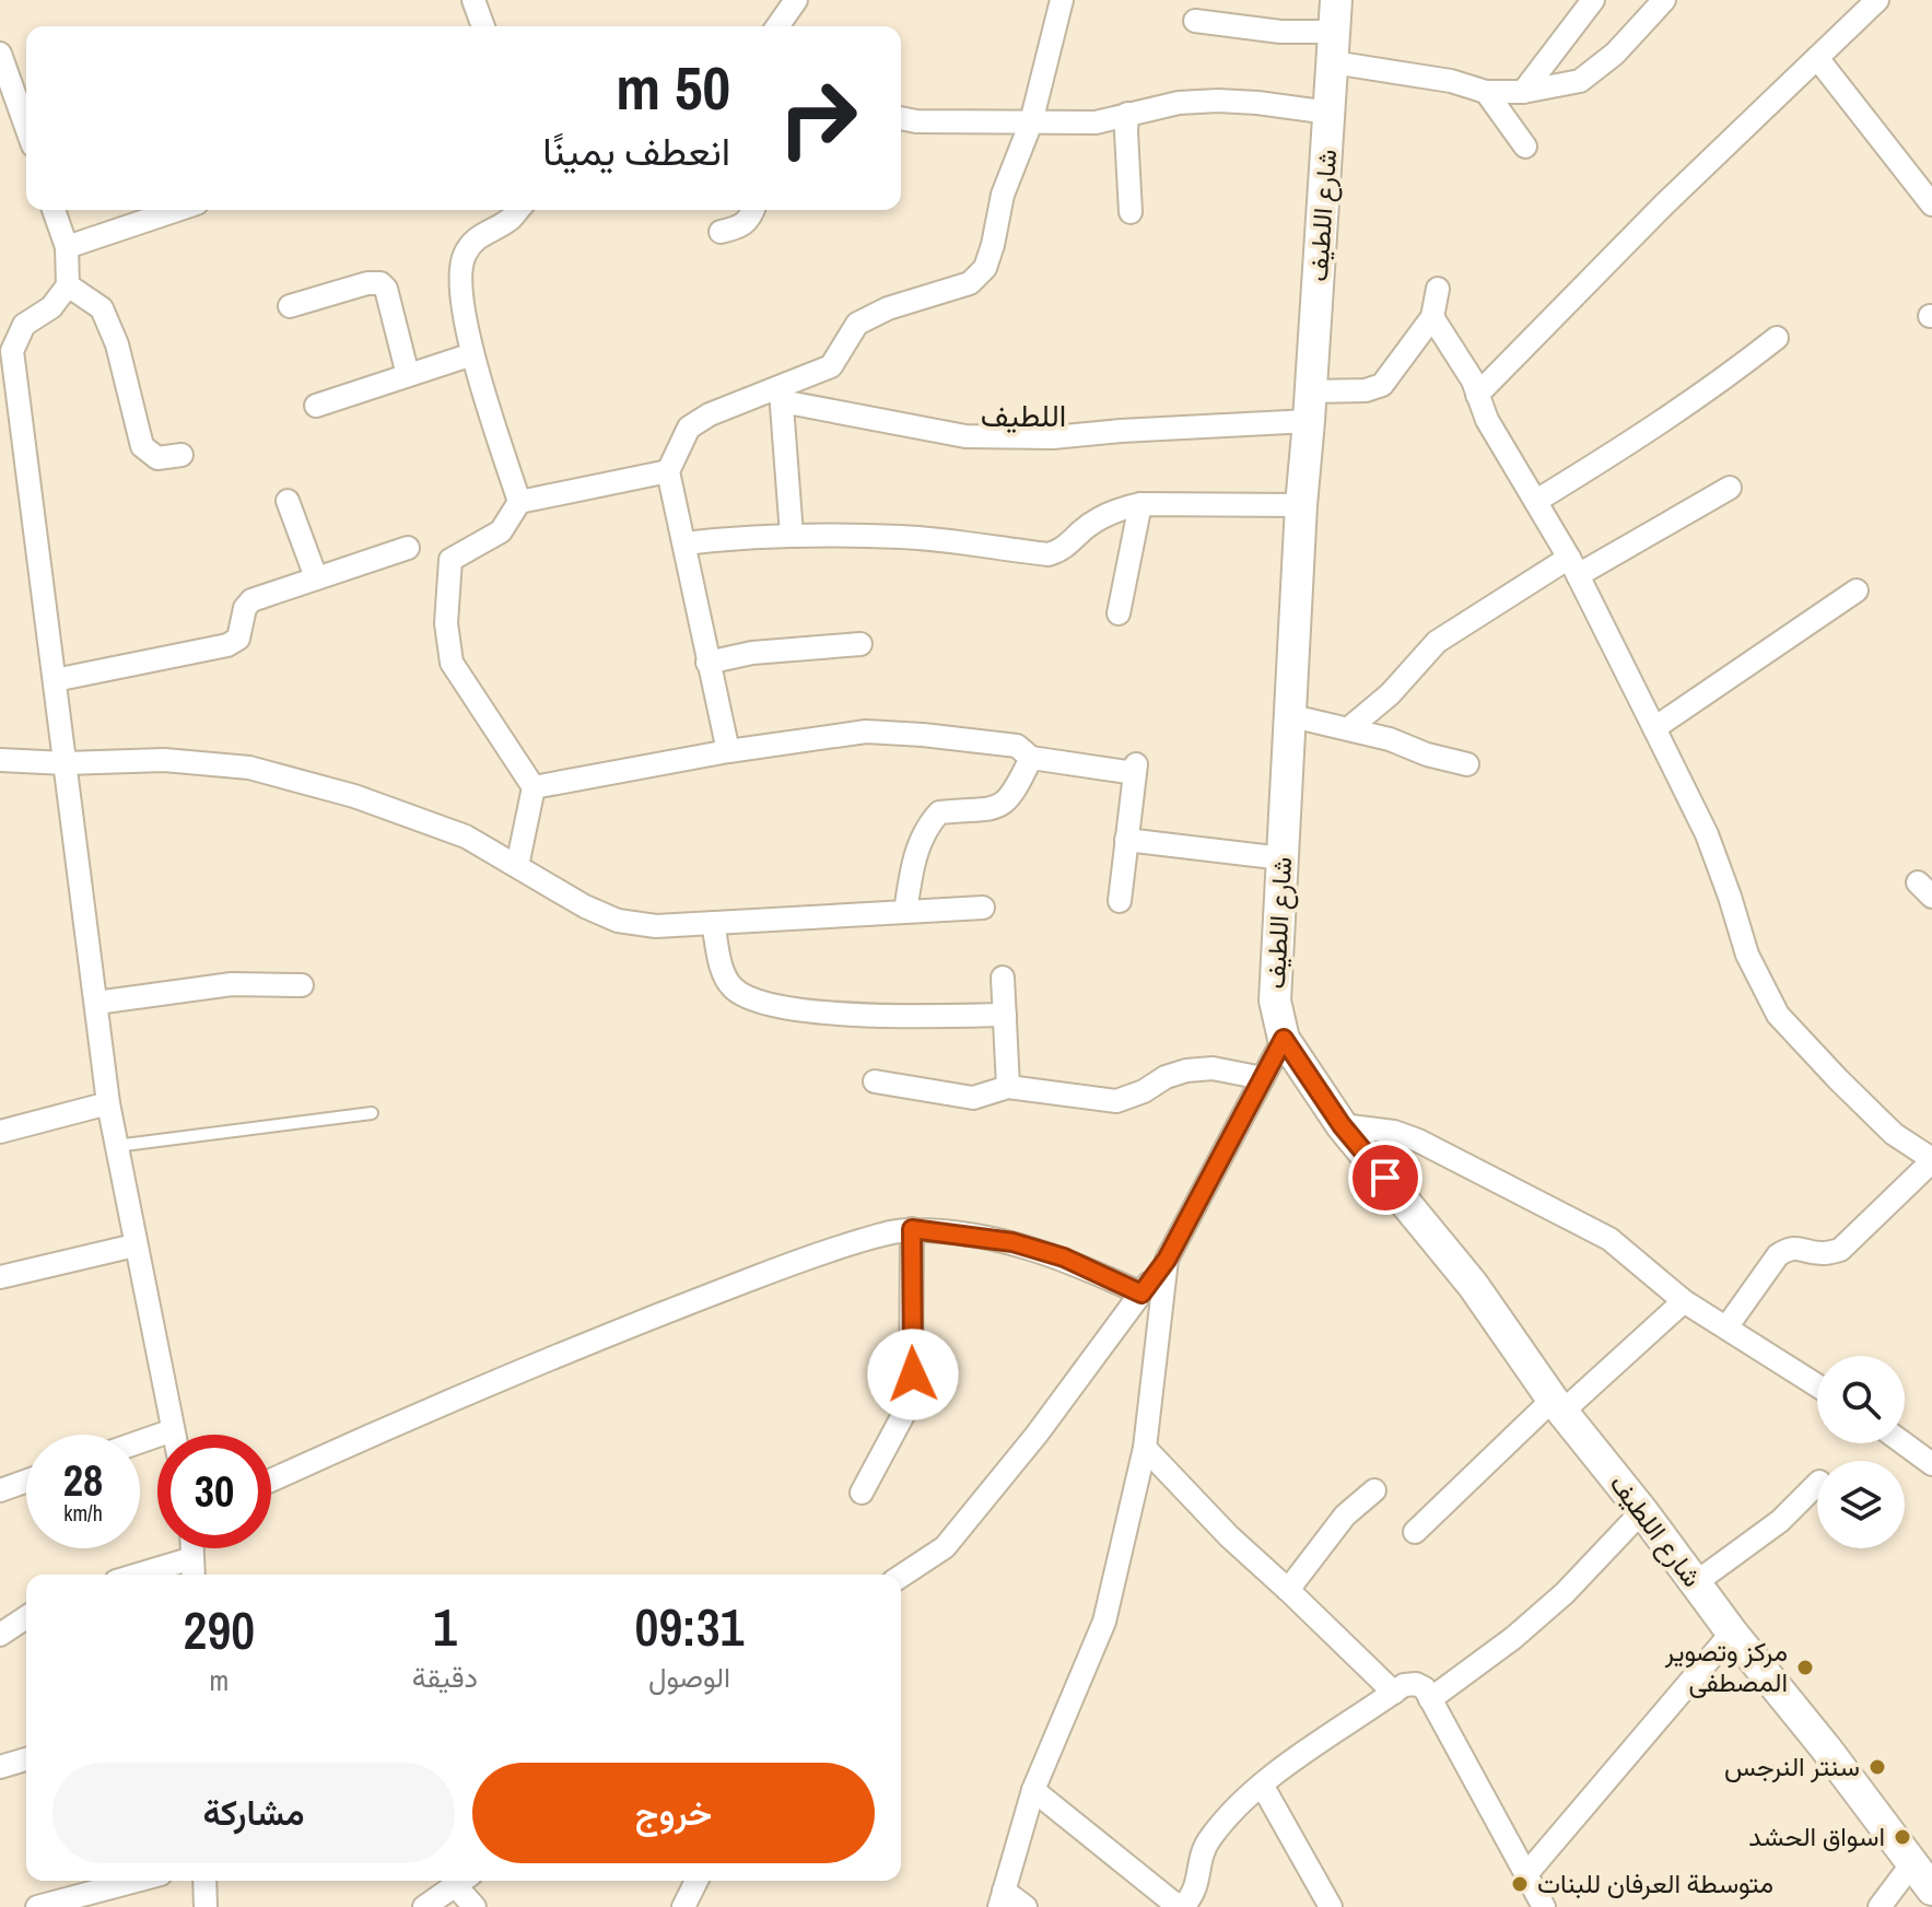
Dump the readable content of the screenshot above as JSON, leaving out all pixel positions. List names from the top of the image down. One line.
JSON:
{"streets":{"street":["شارع اللطيف"]},"districts":["اللطيف"],"places":["مركز وتصوير المصطفى","سنتر النرجس","اسواق الحشد","متوسطة العرفان للبنات"],"page":{"turn":["50 m","انعطف يمينًا"],"speed":"28 km/h","limit":"30","eta":["09:31","الوصول","1","دقيقة","290","m"],"buttons":["خروج","مشاركة"]}}
